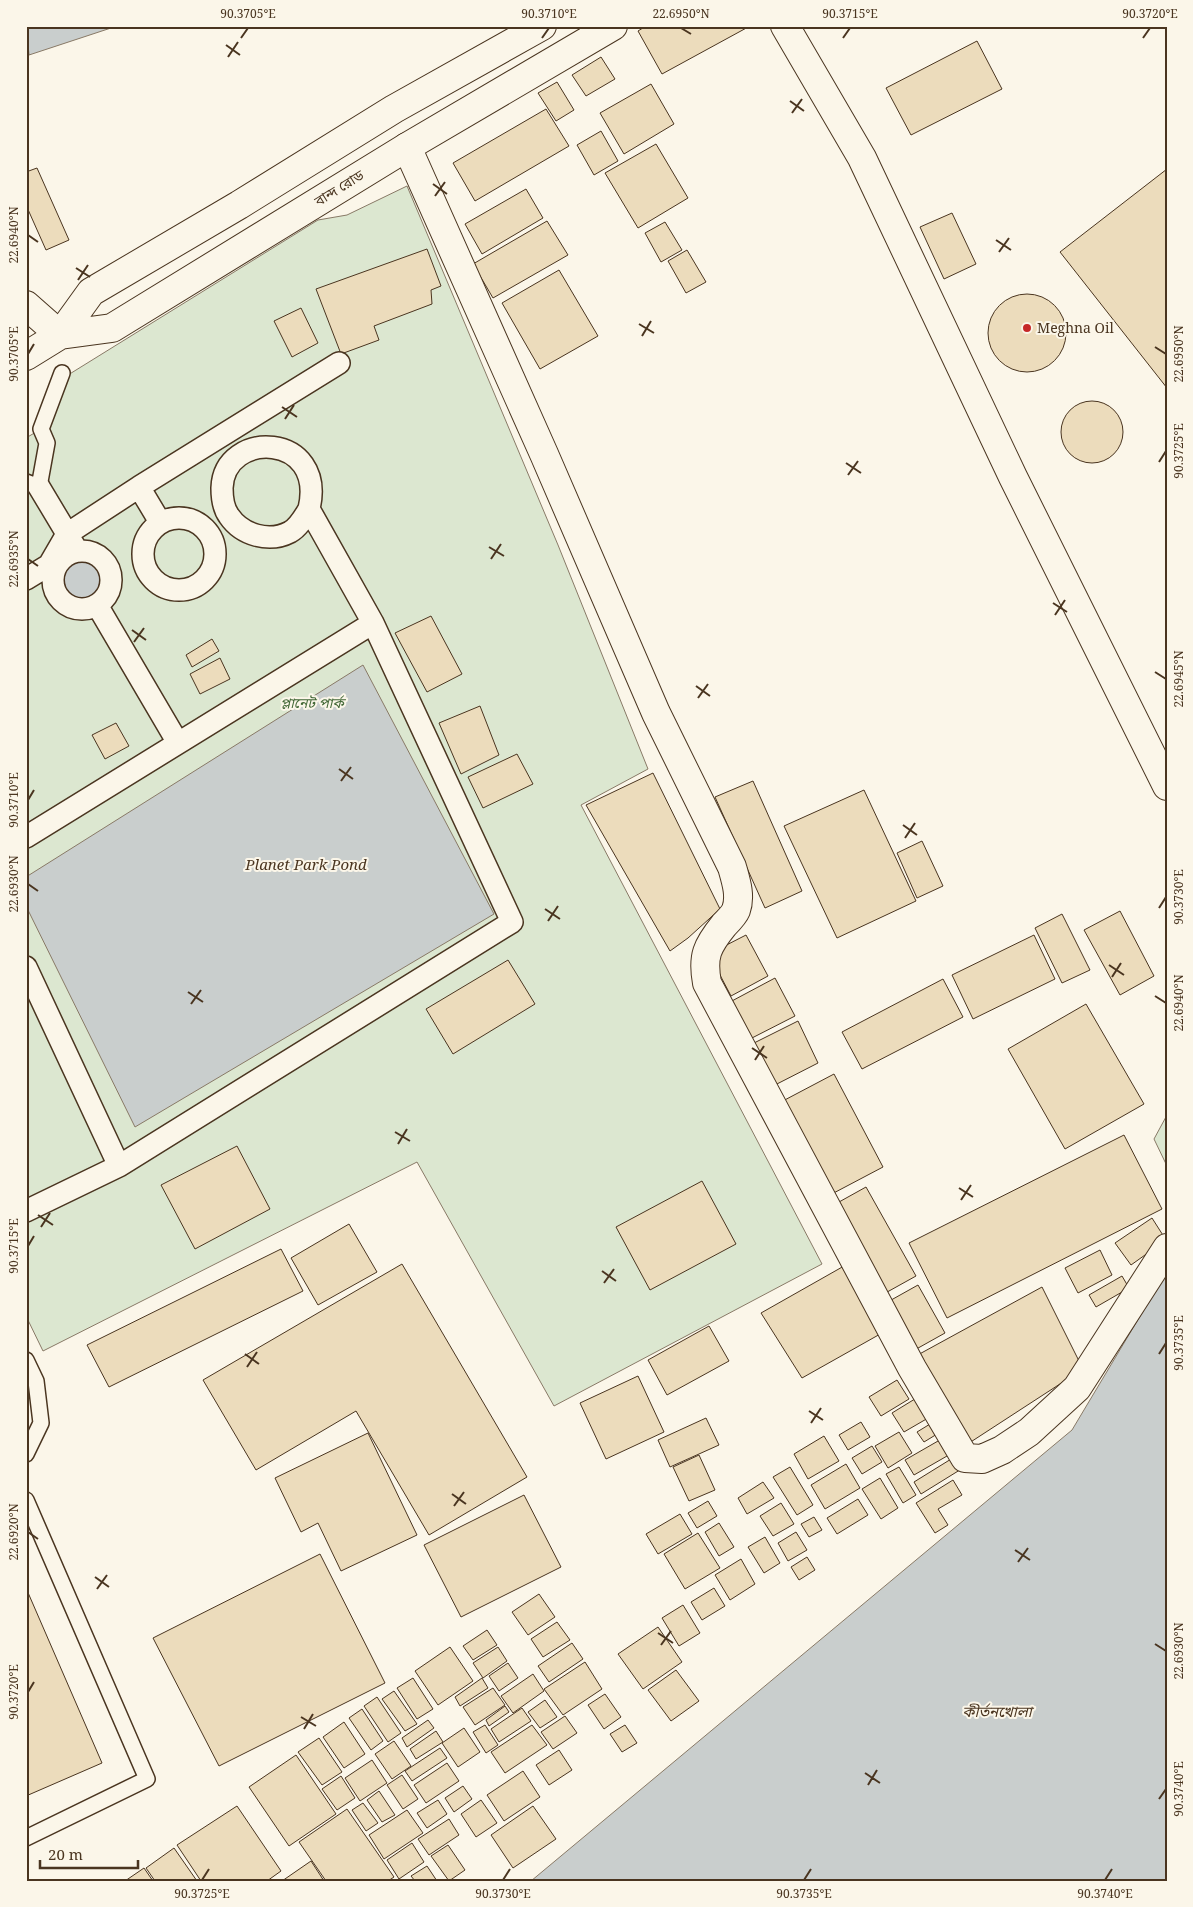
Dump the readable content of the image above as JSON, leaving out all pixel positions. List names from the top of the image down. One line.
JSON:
{"streets":{"main road":["বান্দ রোড"]},"water":["Planet Park Pond","কীর্তনখোলা"],"parks":["প্লানেট পার্ক"],"places":["Meghna Oil"],"scale_bar":"20 m","coordinates":["90.3705°E","90.3710°E","22.6950°N","90.3715°E","90.3720°E","22.6940°N","90.3725°E","22.6935°N","22.6945°N","22.6930°N","90.3730°E","90.3735°E","22.6920°N","90.3740°E"]}
